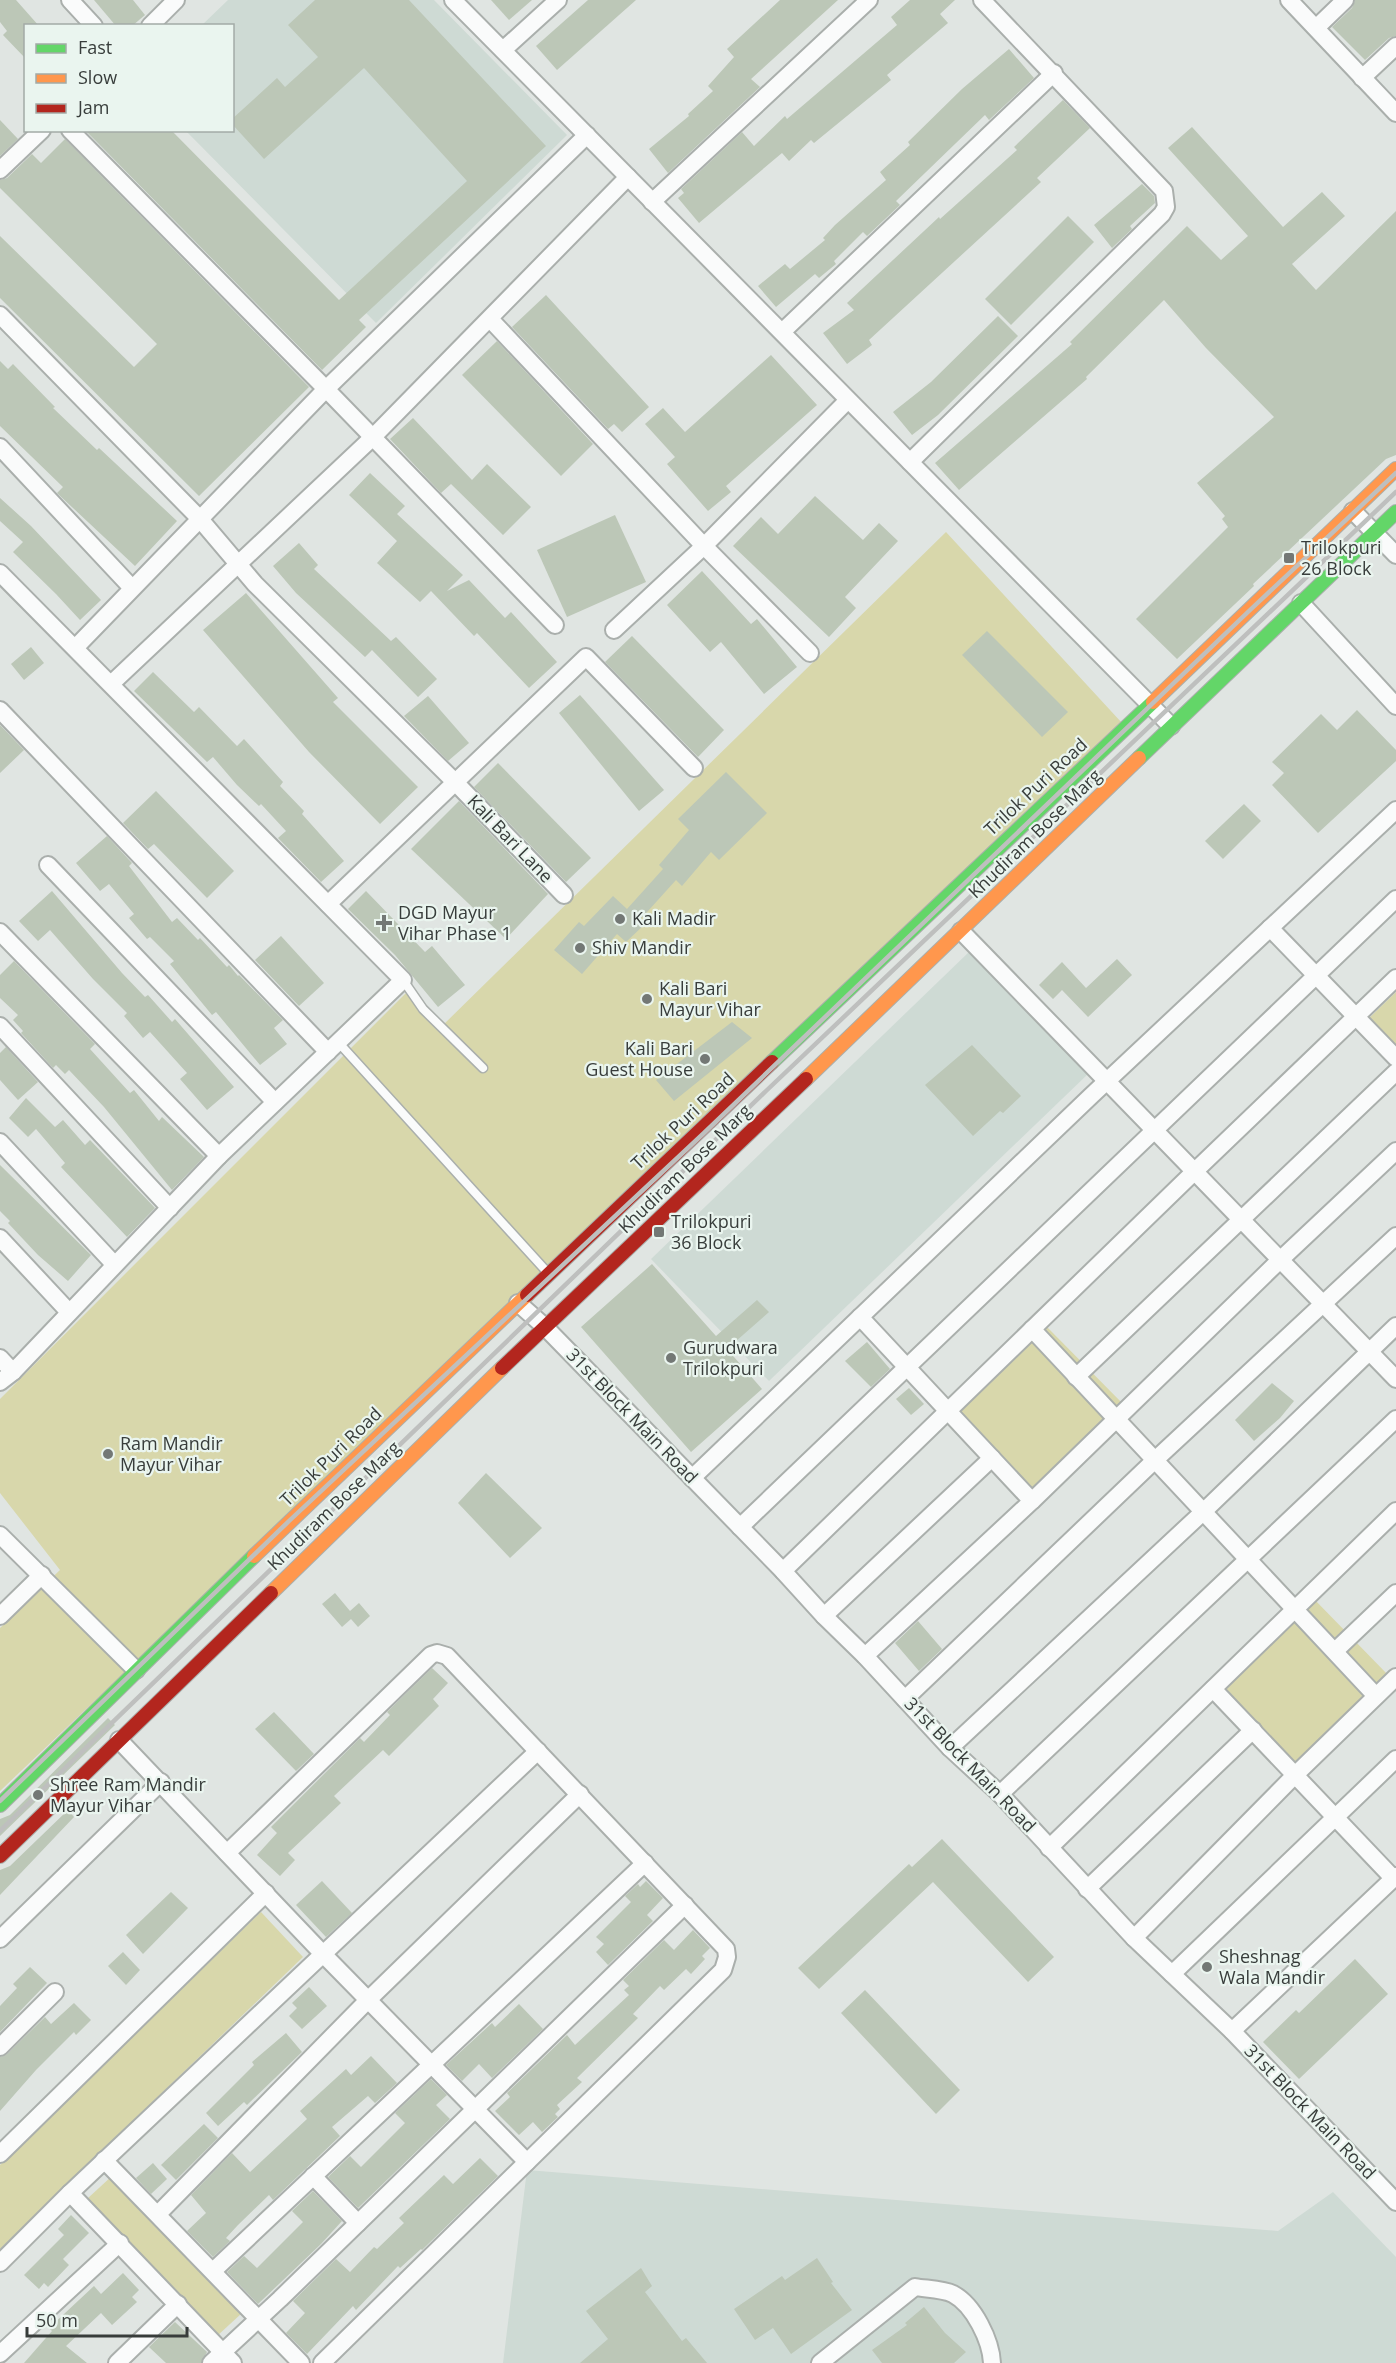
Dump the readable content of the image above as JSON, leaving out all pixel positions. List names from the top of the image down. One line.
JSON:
{"streets":{"street":["Trilok Puri Road","Khudiram Bose Marg","Kali Bari Lane","31st Block Main Road"]},"crossings":[["Trilok Puri Road","31st Block Main Road"],["Khudiram Bose Marg","31st Block Main Road"]],"places":{"transit":["Trilokpuri 26 Block","Trilokpuri 36 Block"],"other":["Kali Madir","Shiv Mandir","Kali Bari Mayur Vihar","Kali Bari Guest House","Gurudwara Trilokpuri","Ram Mandir Mayur Vihar","Shree Ram Mandir Mayur Vihar","Sheshnag Wala Mandir"],"health":["DGD Mayur Vihar Phase 1"]},"legend":["Fast","Slow","Jam"],"scale_bar":"50 m"}
